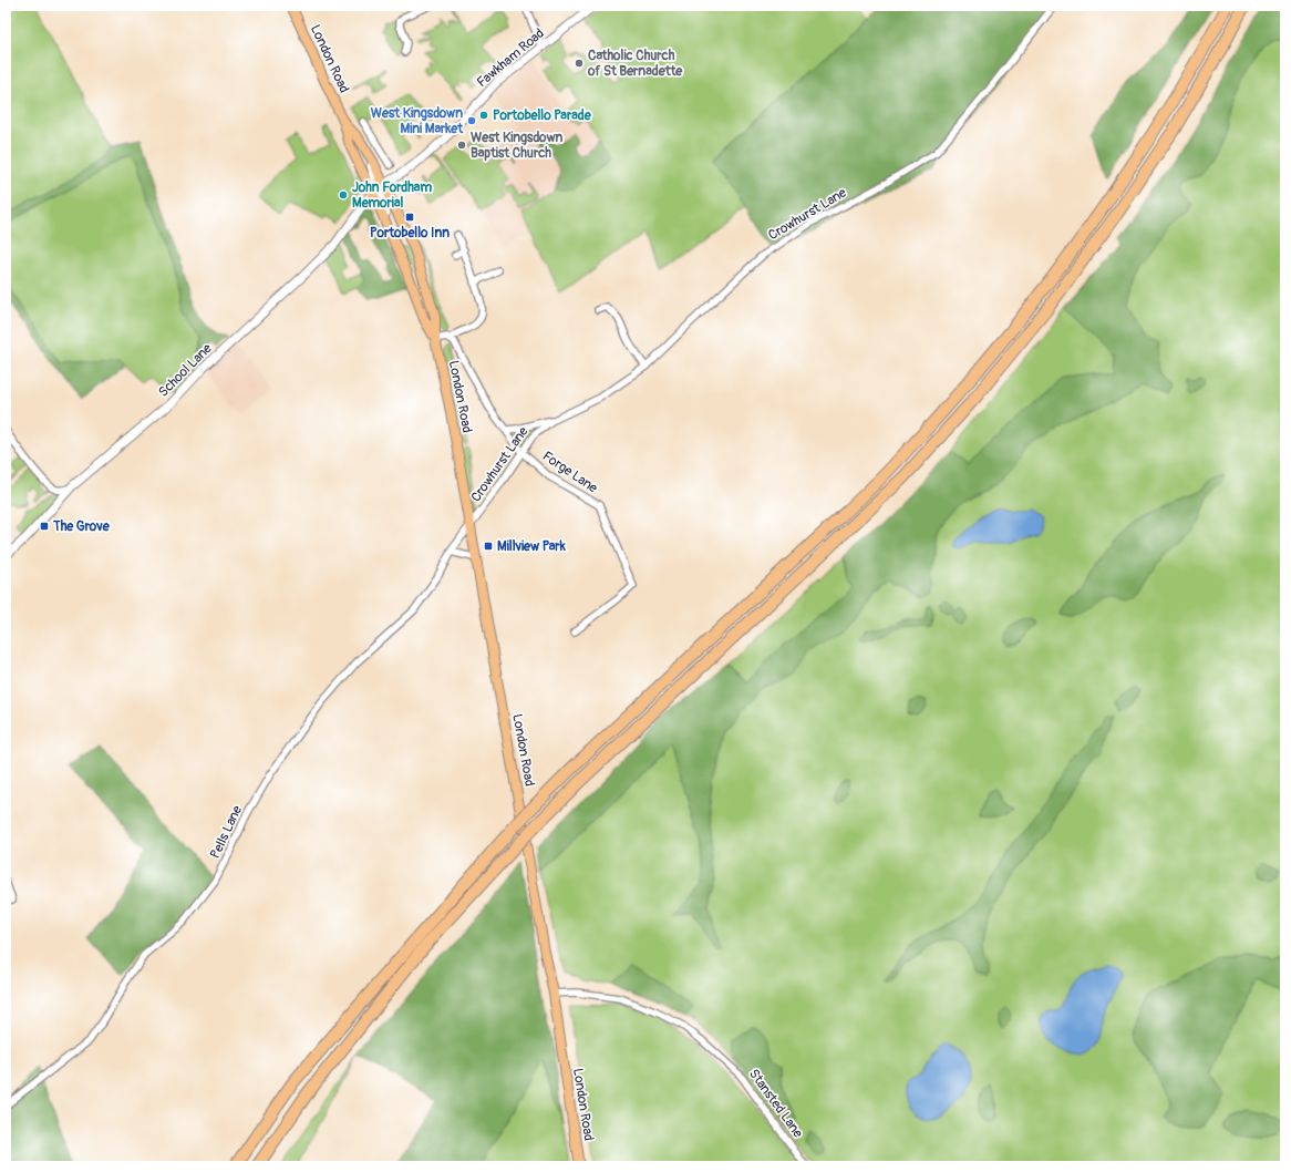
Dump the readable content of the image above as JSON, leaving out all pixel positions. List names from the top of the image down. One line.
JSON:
{"streets":{"main road":["London Road"],"street":["Fawkham Road","Crowhurst Lane","School Lane","Forge Lane","Pells Lane","Stansted Lane"]},"crossings":[["Fawkham Road","London Road"],["Fawkham Road","School Lane"],["London Road","Crowhurst Lane"],["London Road","School Lane"],["London Road","Pells Lane"],["London Road","Stansted Lane"],["Crowhurst Lane","Forge Lane"],["Crowhurst Lane","Pells Lane"]],"places":{"other":["Catholic Church of St Bernadette","Portobello Parade","West Kingsdown Mini Market","West Kingsdown Baptist Church","John Fordham Memorial"],"transit":["Portobello Inn","The Grove","Millview Park"]}}
